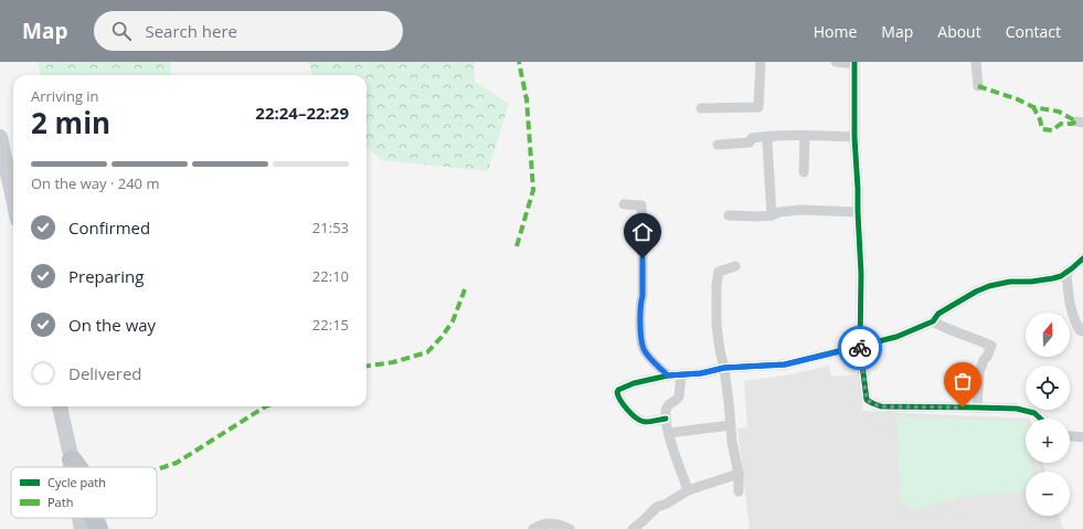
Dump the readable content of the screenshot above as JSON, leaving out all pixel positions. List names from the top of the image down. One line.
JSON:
{"legend":["Cycle path","Path"],"north":"top","page":{"header":"Map","search":"Search here","nav":["Home","Map","About","Contact"],"heading":["2 min","Arriving in","22:24–22:29"],"bar":"On the way · 240 m","list":[["Confirmed","21:53"],["Preparing","22:10"],["On the way","22:15"],"Delivered"],"map_buttons":["+","−"]}}
